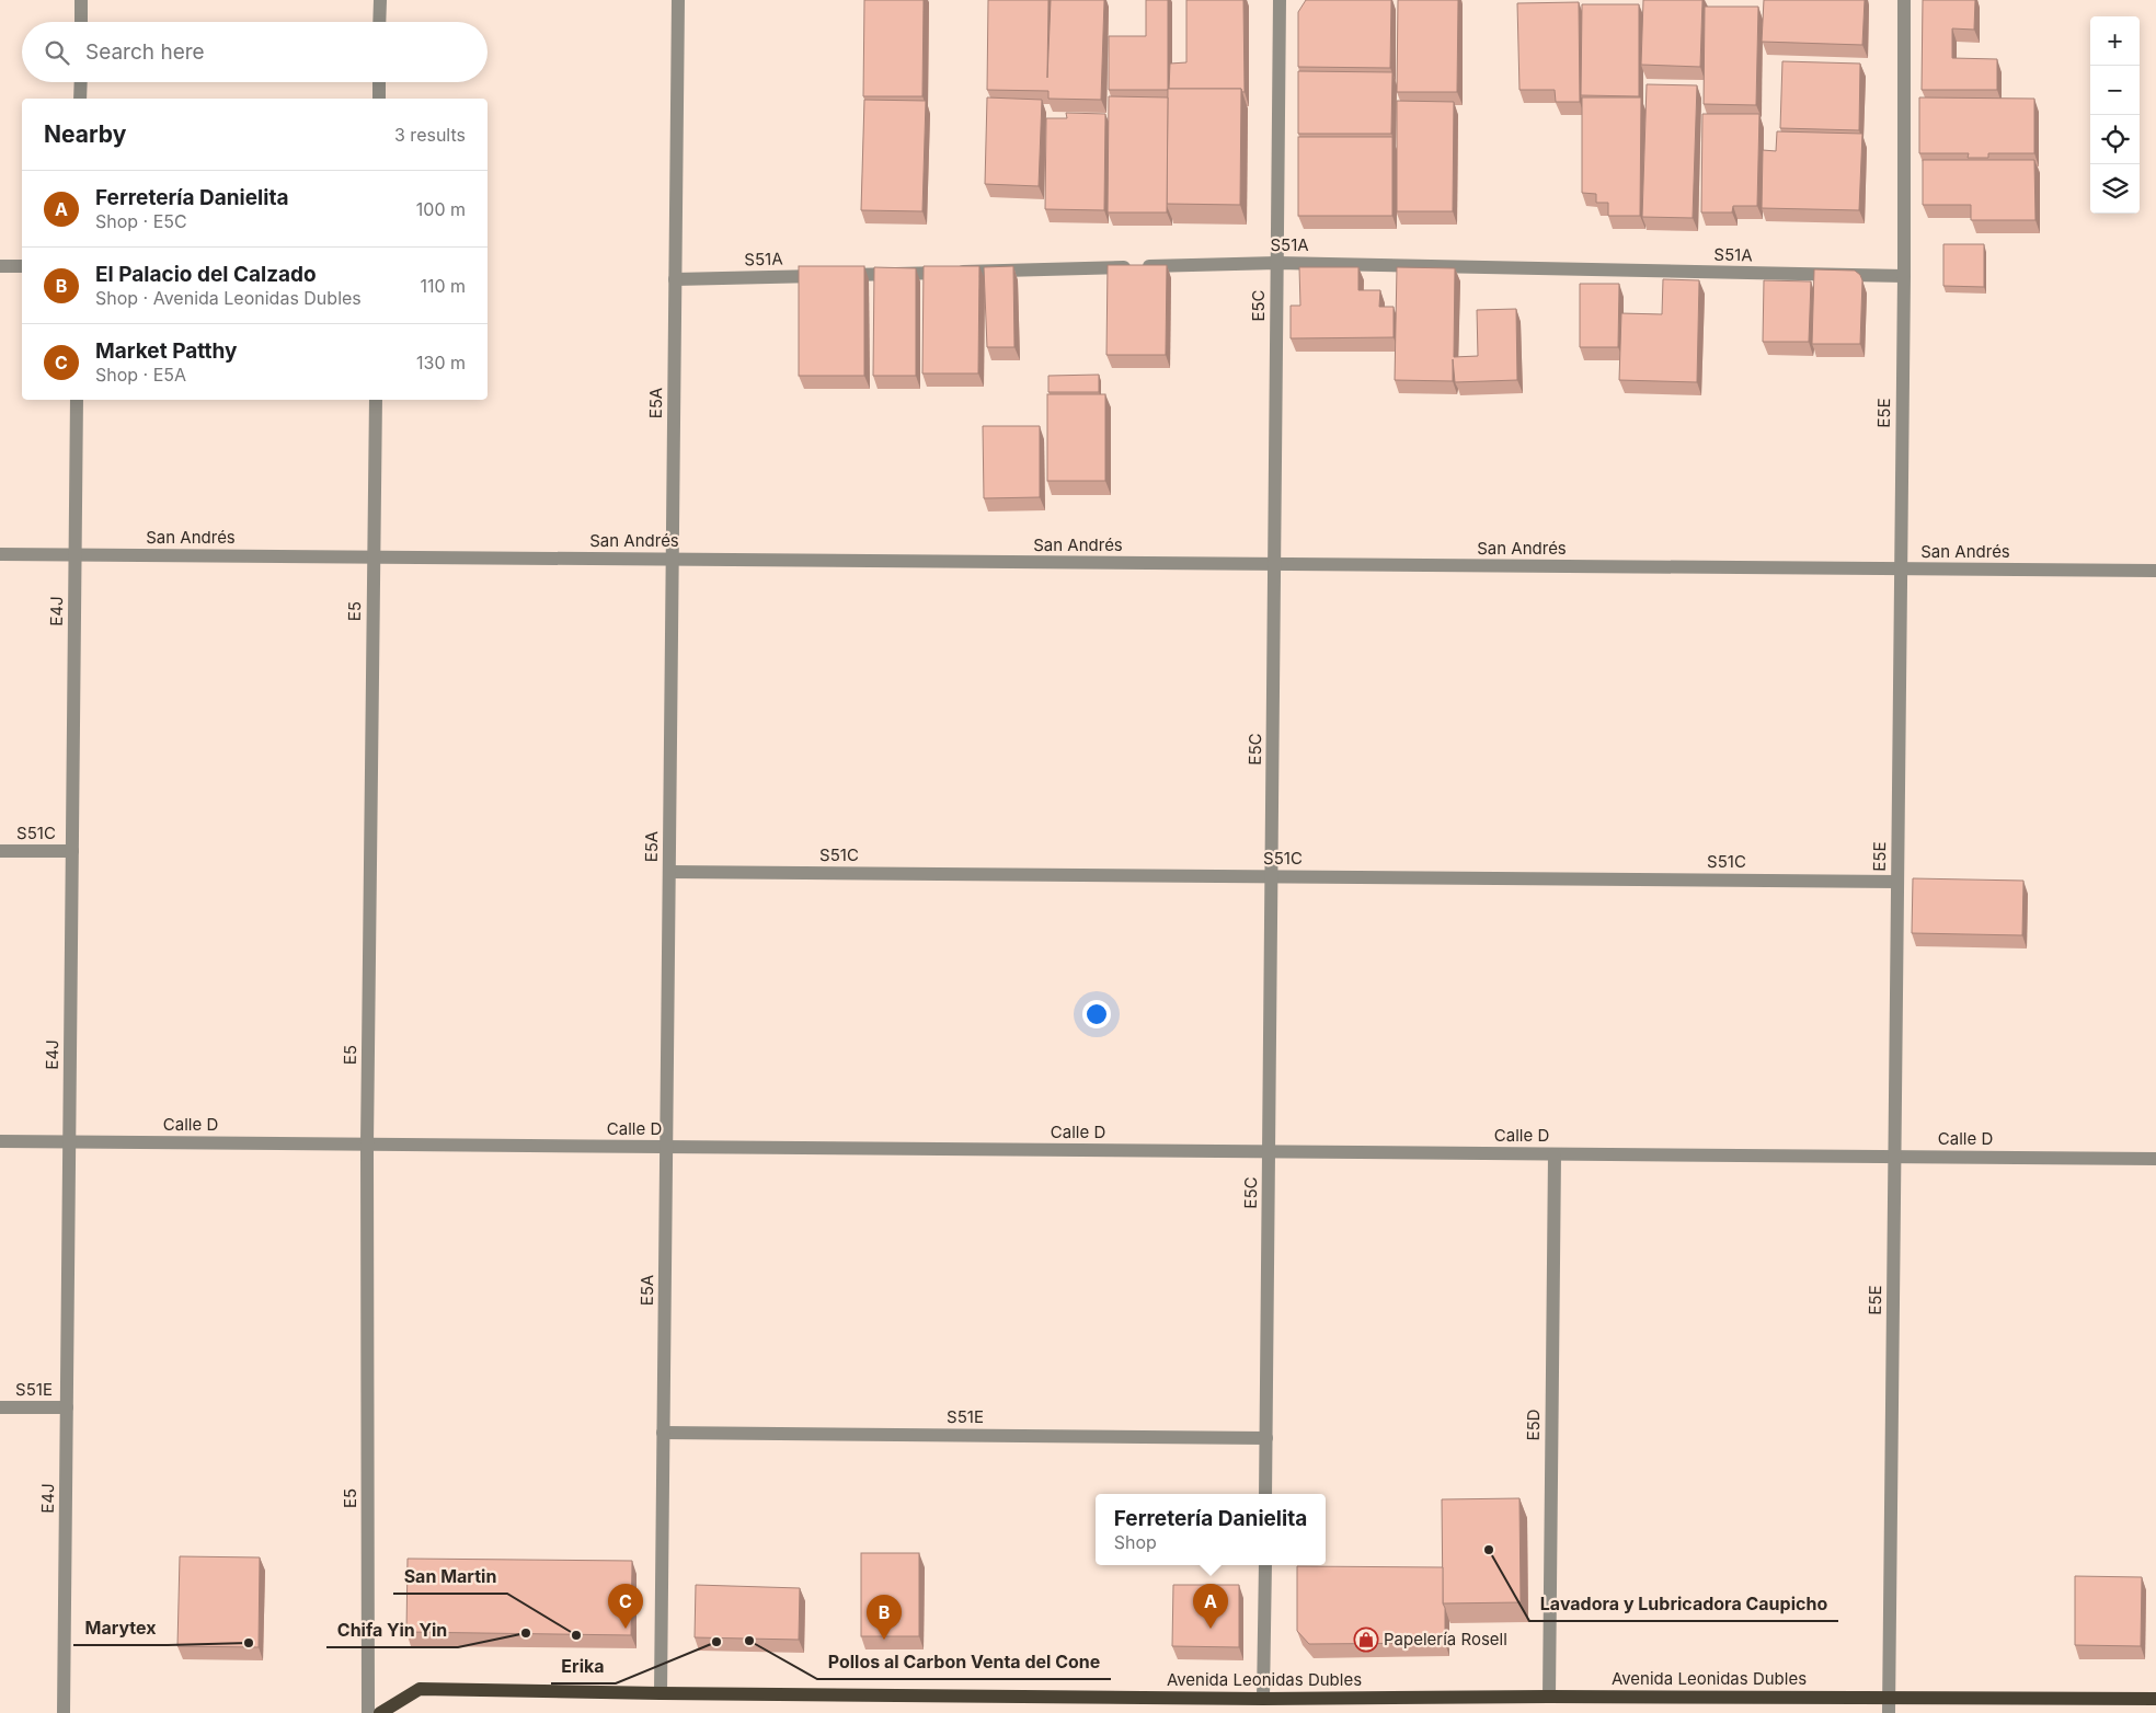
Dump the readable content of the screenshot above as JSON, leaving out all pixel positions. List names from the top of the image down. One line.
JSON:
{"streets":{"main road":["Avenida Leonidas Dubles"],"street":["S51A","E5C","E5A","E5E","San Andrés","E4J","E5","S51C","Calle D","S51E","E5D"]},"crossings":[["S51A","E5C"],["S51A","E5A"],["S51A","E5E"],["E5C","San Andrés"],["E5C","S51C"],["E5C","Calle D"],["E5C","S51E"],["E5A","San Andrés"],["E5A","S51C"],["E5A","Calle D"],["E5A","S51E"],["E5A","Avenida Leonidas Dubles"],["E5E","San Andrés"],["E5E","S51C"],["E5E","Calle D"],["E5E","Avenida Leonidas Dubles"],["San Andrés","E4J"],["San Andrés","E5"],["E4J","S51C"],["E4J","Calle D"],["E4J","S51E"],["E5","Calle D"],["Calle D","E5D"],["E5D","Avenida Leonidas Dubles"]],"places":{"other":["Lavadora y Lubricadora Caupicho","Chifa Yin Yin","San Martin","Pollos al Carbon Venta del Cone","Erika","Marytex"],"shop":["Papelería Rosell"]},"page":{"map_buttons":["+","−"],"search":"Search here","heading":["Nearby","3 results"],"list":[{"mark":"A","name":"Ferretería Danielita","note":"Shop · E5C","value":"100 m"},{"mark":"B","name":"El Palacio del Calzado","note":"Shop · Avenida Leonidas Dubles","value":"110 m"},{"mark":"C","name":"Market Patthy","note":"Shop · E5A","value":"130 m"}],"popup":["Ferretería Danielita","Shop"],"pins":["A","C","B"]}}
